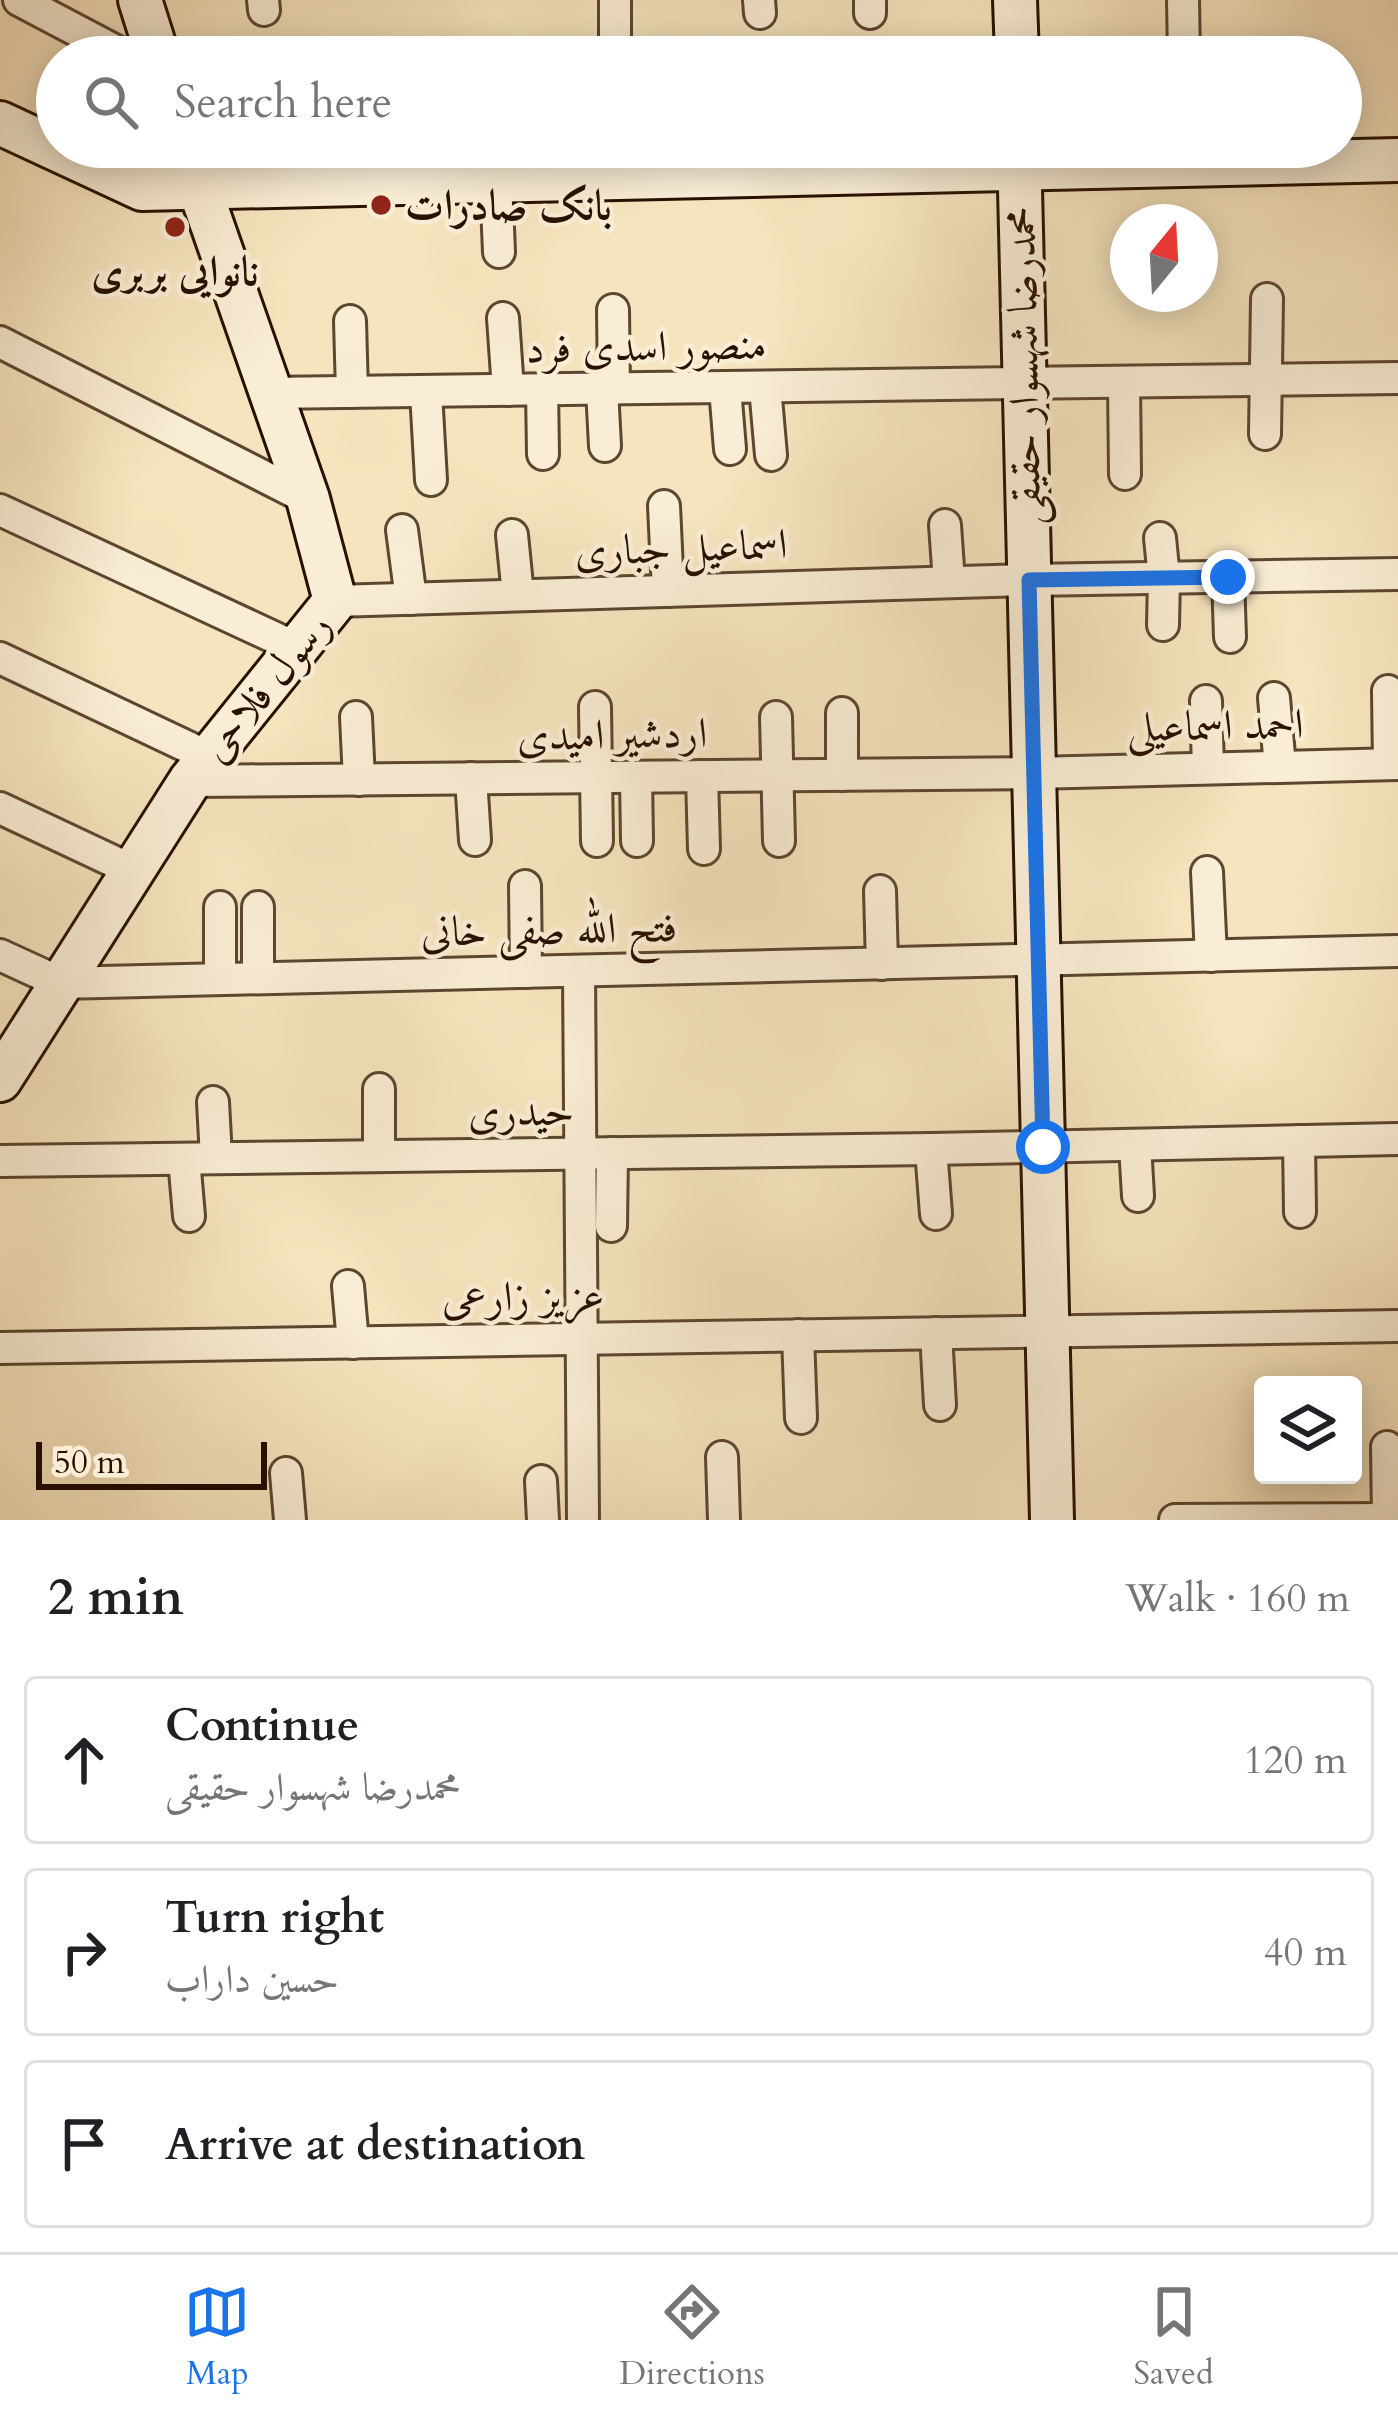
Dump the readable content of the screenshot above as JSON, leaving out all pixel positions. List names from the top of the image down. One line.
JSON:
{"streets":{"main road":["محمدرضا شهسوار حقیقی","رسول فلاحی"],"street":["منصور اسدی فرد","اسماعیل جباری","احمد اسماعیلی","اردشیر امیدی","فتح الله صفی خانی","حیدری","عزیز زارعی"]},"crossings":[["منصور اسدی فرد","محمدرضا شهسوار حقیقی"],["منصور اسدی فرد","رسول فلاحی"],["محمدرضا شهسوار حقیقی","اسماعیل جباری"],["محمدرضا شهسوار حقیقی","احمد اسماعیلی"],["محمدرضا شهسوار حقیقی","اردشیر امیدی"],["محمدرضا شهسوار حقیقی","فتح الله صفی خانی"],["محمدرضا شهسوار حقیقی","حیدری"],["محمدرضا شهسوار حقیقی","عزیز زارعی"],["اسماعیل جباری","رسول فلاحی"],["رسول فلاحی","اردشیر امیدی"],["رسول فلاحی","فتح الله صفی خانی"],["احمد اسماعیلی","اردشیر امیدی"]],"places":["بانک صادرات","نانوایی بربری"],"scale_bar":"50 m","north":"top","page":{"search":"Search here","scale":"50 m","heading":["2 min","Walk · 160 m"],"list":[["Continue","محمدرضا شهسوار حقیقی","120 m"],["Turn right","حسین داراب","40 m"],"Arrive at destination"],"nav":["Map","Directions","Saved"]}}
